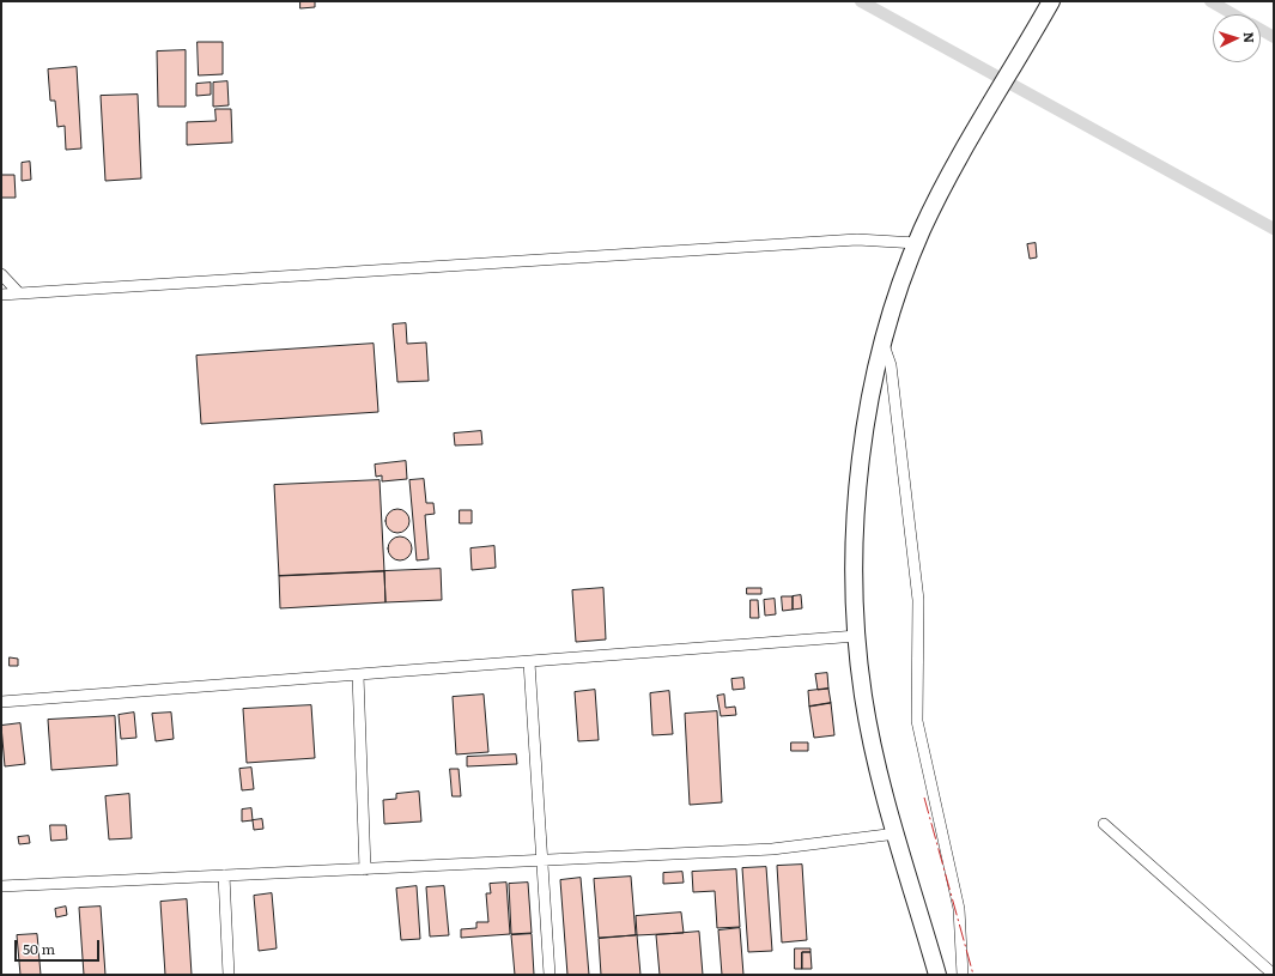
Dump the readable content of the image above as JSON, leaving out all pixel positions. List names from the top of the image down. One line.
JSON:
{"scale_bar":"50 m","north":"right"}
